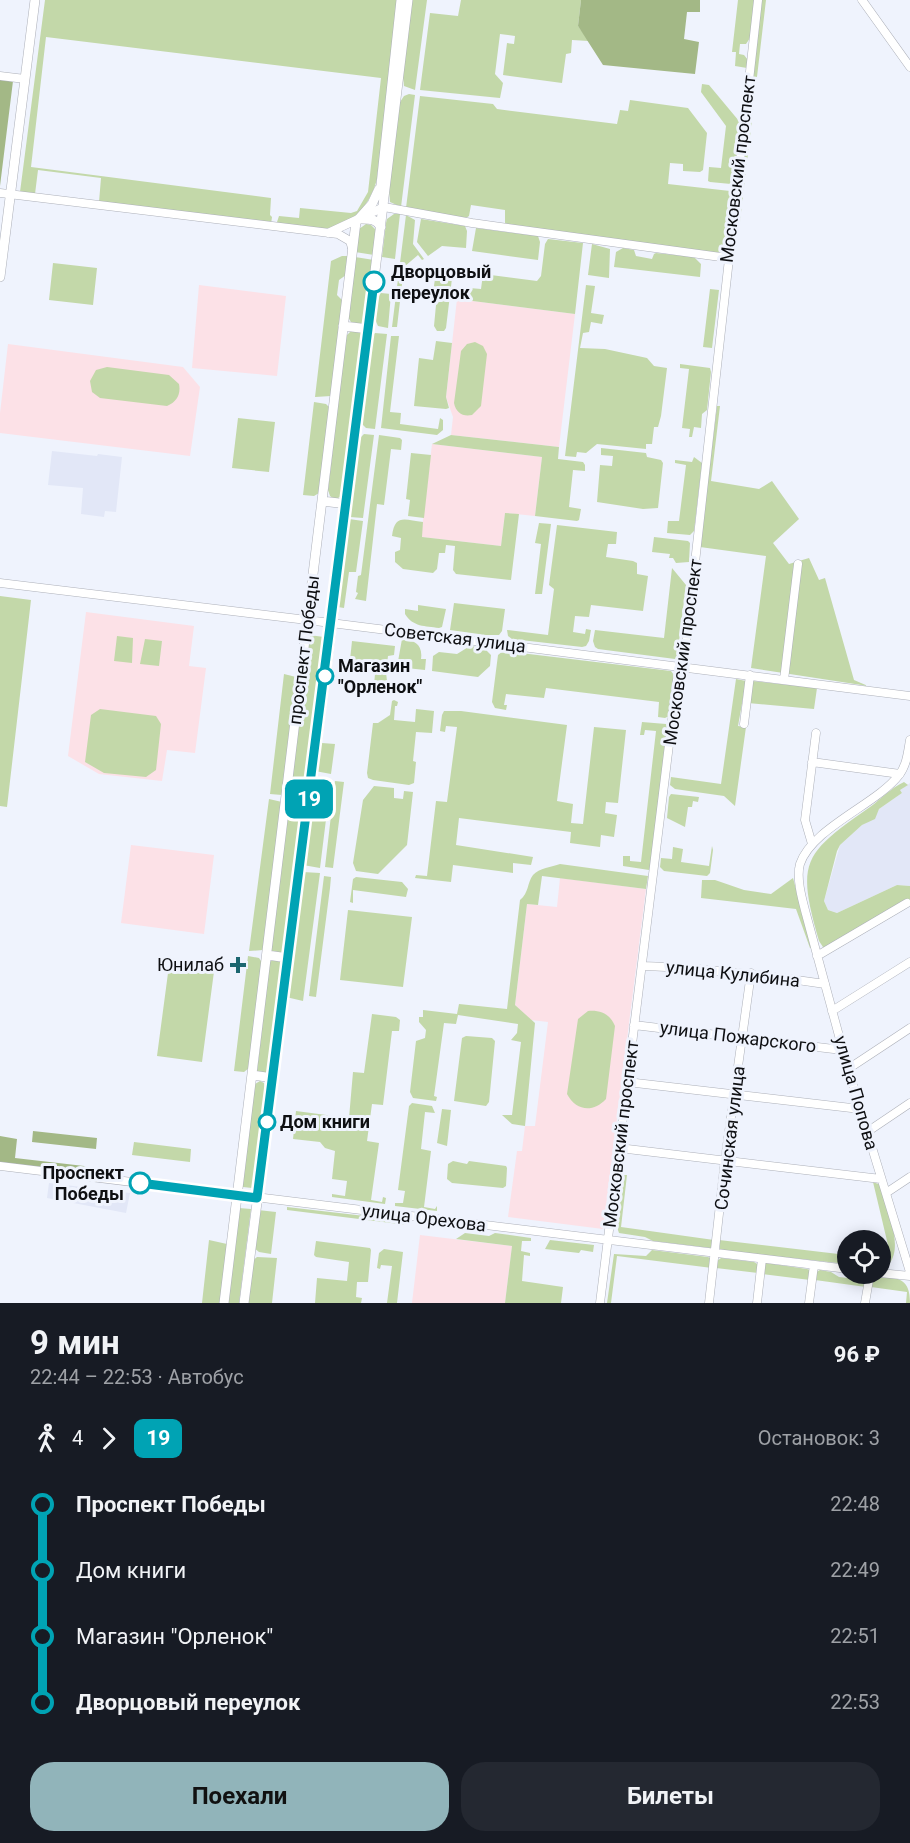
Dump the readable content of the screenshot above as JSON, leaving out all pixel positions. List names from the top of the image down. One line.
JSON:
{"streets":{"main road":["проспект Победы"],"street":["Московский проспект","Советская улица","улица Кулибина","улица Пожарского","улица Попова","Сочинская улица","улица Орехова"]},"crossings":[["Московский проспект","Советская улица"],["Московский проспект","улица Кулибина"],["Московский проспект","улица Пожарского"],["Московский проспект","улица Орехова"],["Советская улица","проспект Победы"],["проспект Победы","улица Орехова"],["улица Кулибина","улица Попова"],["улица Кулибина","Сочинская улица"],["улица Пожарского","улица Попова"],["улица Пожарского","Сочинская улица"],["Сочинская улица","улица Орехова"]],"places":{"other":["Дворцовый переулок","Магазин \"Орленок\"","Дом книги","Проспект Победы"],"health":["Юнилаб"]},"lines":["bus line 19"],"page":{"on_map":"19","heading":["9 мин","22:44 – 22:53 · Автобус","96 ₽"],"legs":["4","19","Остановок: 3"],"list":[{"name":"Проспект Победы","value":"22:48"},{"name":"Дом книги","value":"22:49"},{"name":"Магазин \"Орленок\"","value":"22:51"},{"name":"Дворцовый переулок","value":"22:53"}],"buttons":["Поехали","Билеты"]}}
